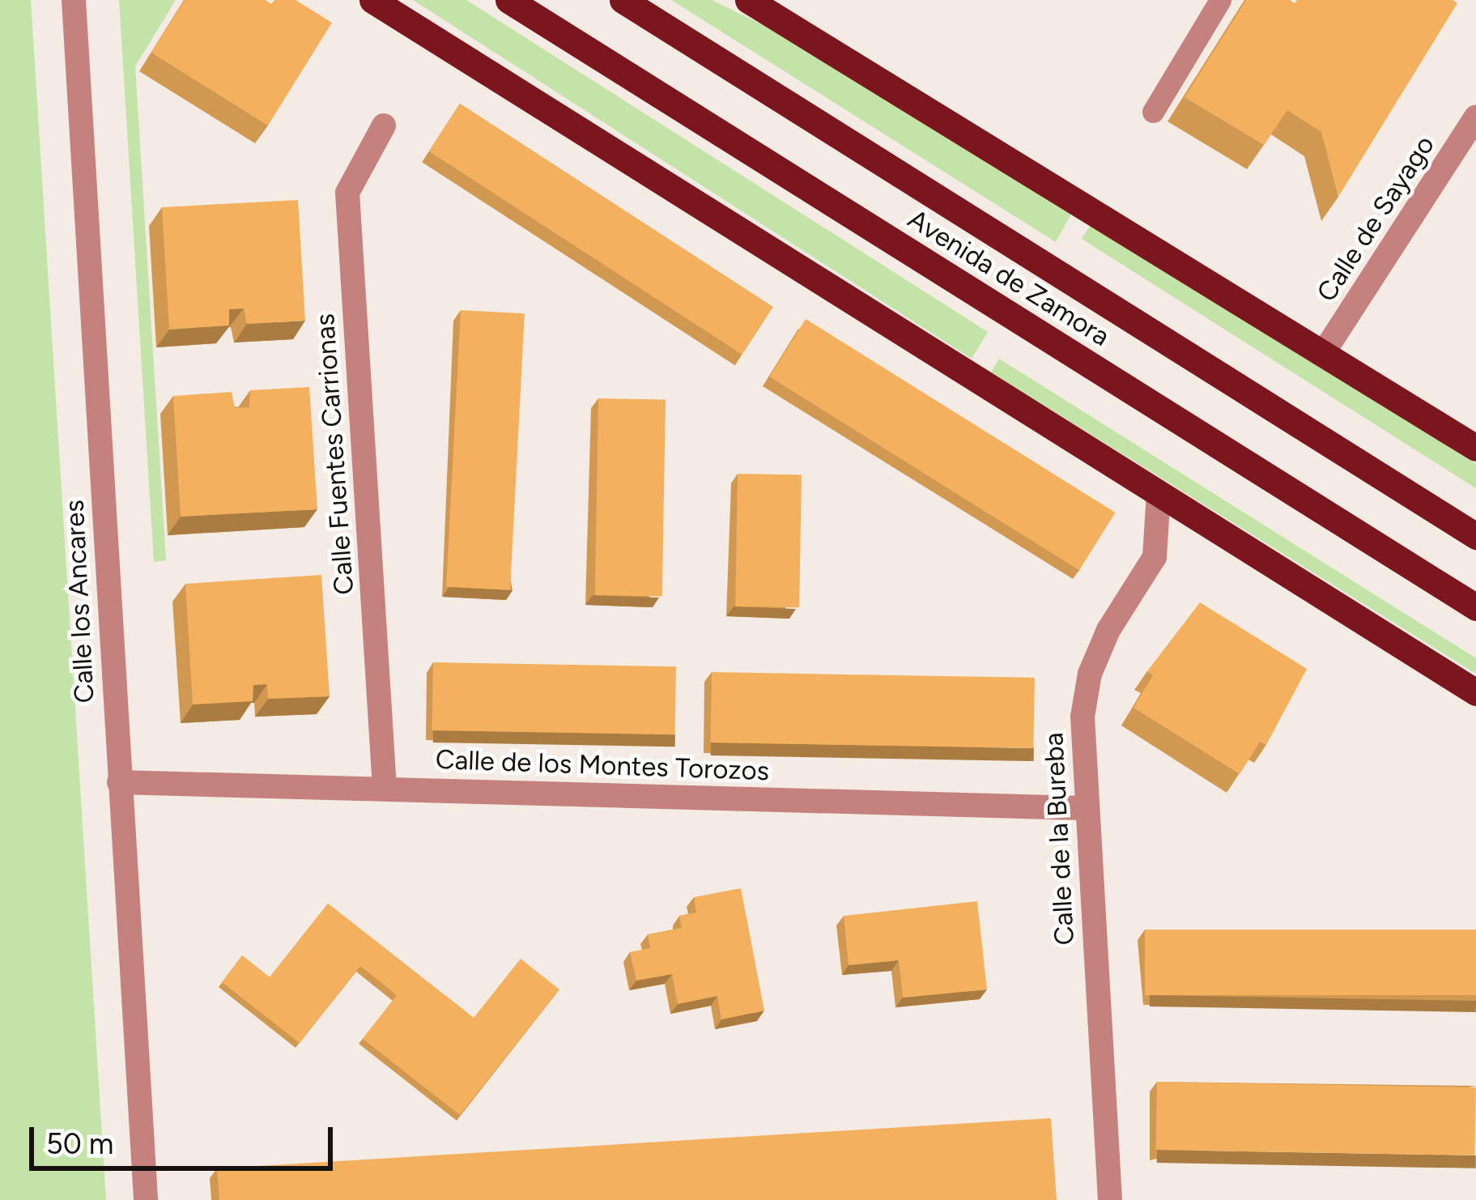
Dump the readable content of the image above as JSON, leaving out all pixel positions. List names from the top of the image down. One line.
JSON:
{"streets":{"highway":["Avenida de Zamora"],"street":["Calle de Sayago","Calle Fuentes Carrionas","Calle los Ancares","Calle de los Montes Torozos","Calle de la Bureba"]},"crossings":[["Calle Fuentes Carrionas","Calle de los Montes Torozos"],["Calle los Ancares","Calle de los Montes Torozos"],["Calle de los Montes Torozos","Calle de la Bureba"]],"scale_bar":"50 m"}
